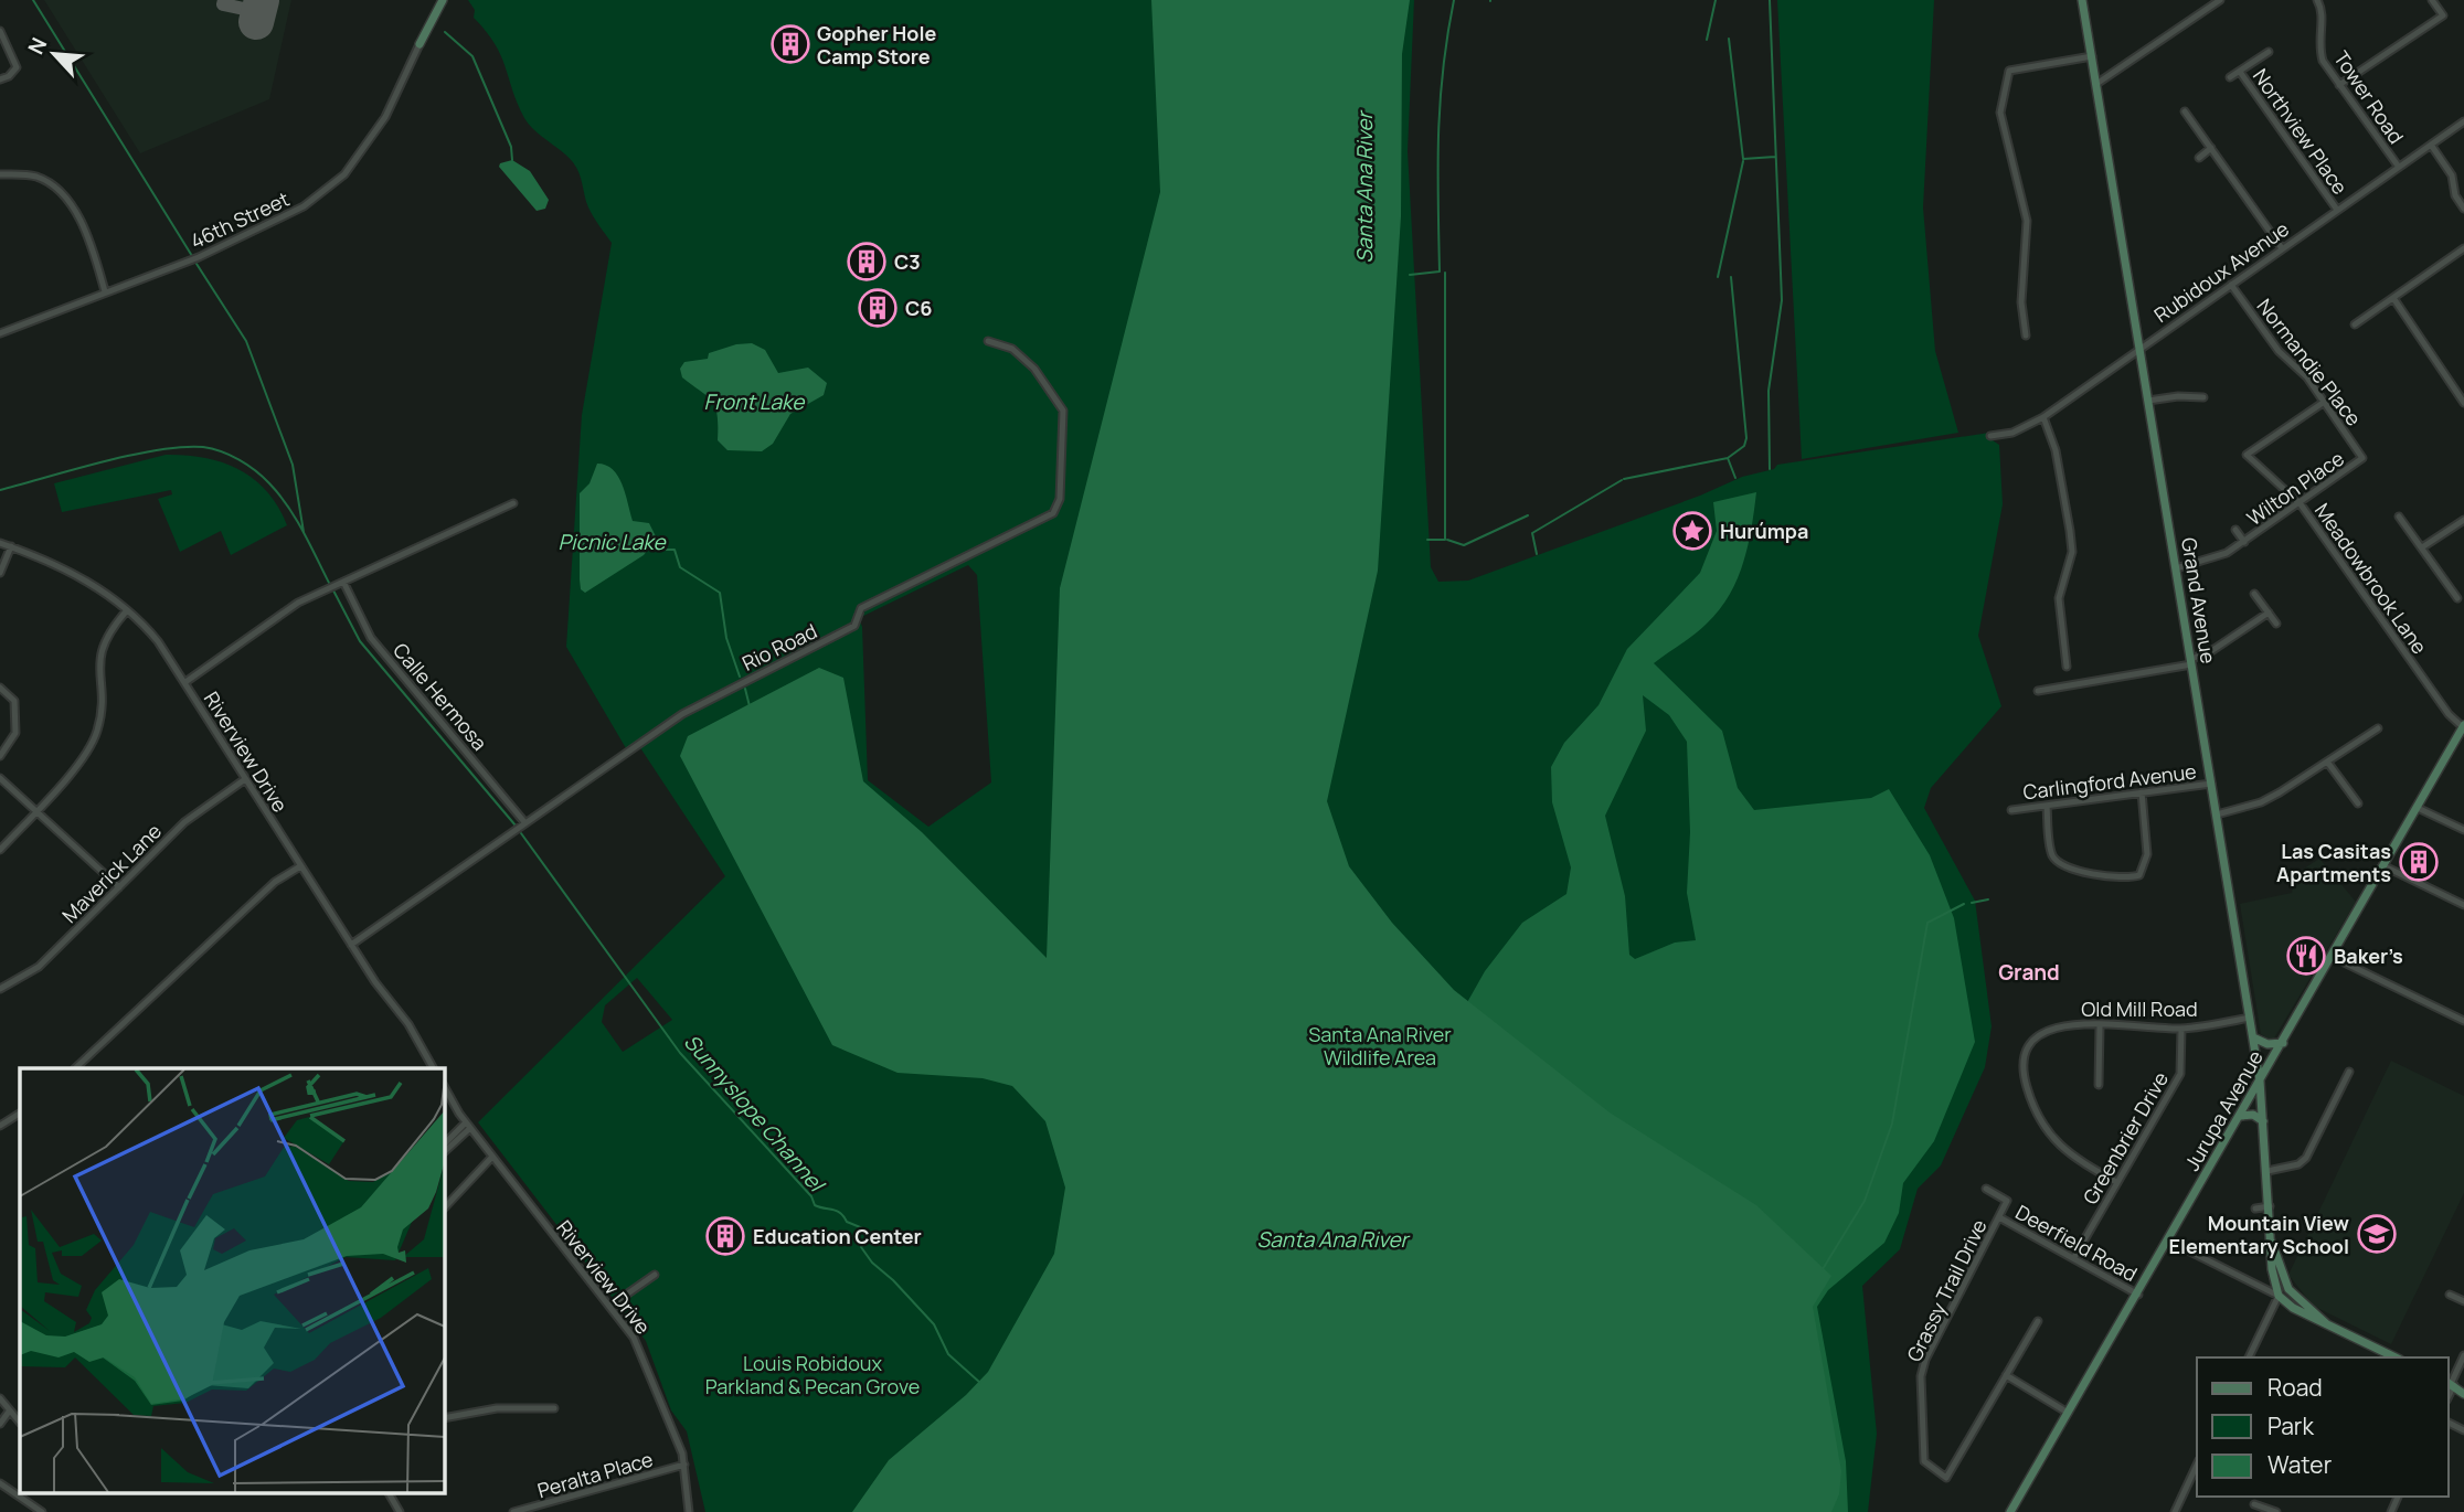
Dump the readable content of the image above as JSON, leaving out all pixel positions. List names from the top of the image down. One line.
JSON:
{"streets":{"main road":["Grand Avenue","Jurupa Avenue"],"street":["Tower Road","Northview Place","46th Street","Rubidoux Avenue","Normandie Place","Wilton Place","Meadowbrook Lane","Rio Road","Calle Hermosa","Riverview Drive","Carlingford Avenue","Maverick Lane","Old Mill Road","Greenbrier Drive","Deerfield Road","Grassy Trail Drive","Peralta Place"]},"crossings":[["Tower Road","Rubidoux Avenue"],["Northview Place","Rubidoux Avenue"],["Rubidoux Avenue","Normandie Place"],["Rubidoux Avenue","Grand Avenue"],["Normandie Place","Wilton Place"],["Normandie Place","Meadowbrook Lane"],["Wilton Place","Meadowbrook Lane"],["Wilton Place","Grand Avenue"],["Meadowbrook Lane","Jurupa Avenue"],["Grand Avenue","Carlingford Avenue"],["Grand Avenue","Old Mill Road"],["Grand Avenue","Jurupa Avenue"],["Rio Road","Calle Hermosa"],["Rio Road","Riverview Drive"],["Calle Hermosa","Riverview Drive"],["Riverview Drive","Maverick Lane"],["Riverview Drive","Peralta Place"],["Old Mill Road","Greenbrier Drive"],["Jurupa Avenue","Deerfield Road"],["Greenbrier Drive","Deerfield Road"],["Deerfield Road","Grassy Trail Drive"]],"districts":["Grand"],"water":["Santa Ana River","Front Lake","Picnic Lake","Sunnyslope Channel"],"parks":["Santa Ana River Wildlife Area","Louis Robidoux Parkland & Pecan Grove"],"places":{"building":["Gopher Hole Camp Store","C3","C6","Las Casitas Apartments","Education Center"],"place":["Hurúmpa"],"restaurant":["Baker’s"],"school or university":["Mountain View Elementary School"]},"legend":["Road","Park","Water"],"north":"top left"}
